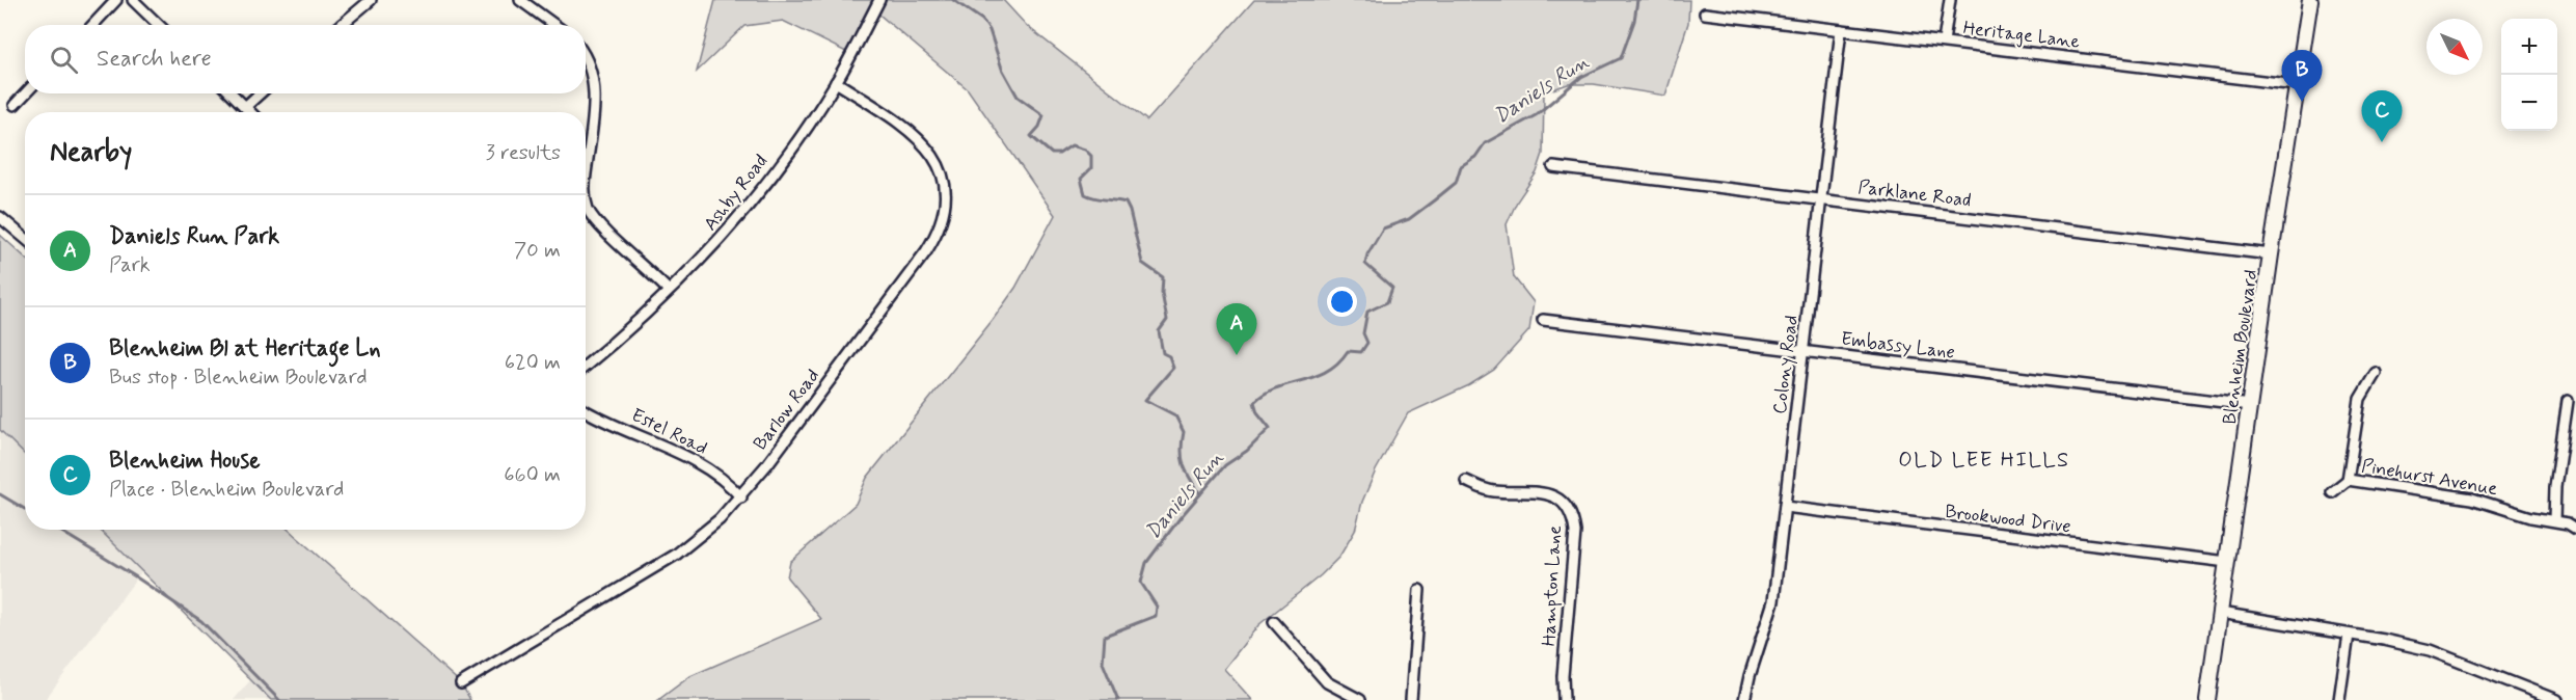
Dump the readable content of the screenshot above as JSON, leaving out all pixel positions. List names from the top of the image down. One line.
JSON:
{"streets":{"main road":["Blenheim Boulevard"],"street":["Heritage Lane","Ashby Road","Parklane Road","Embassy Lane","Colony Road","Barlow Road","Estel Road","Pinehurst Avenue","Brookwood Drive","Hampton Lane"]},"crossings":[["Heritage Lane","Blenheim Boulevard"],["Heritage Lane","Colony Road"],["Ashby Road","Barlow Road"],["Parklane Road","Blenheim Boulevard"],["Parklane Road","Colony Road"],["Embassy Lane","Blenheim Boulevard"],["Embassy Lane","Colony Road"],["Blenheim Boulevard","Brookwood Drive"],["Colony Road","Brookwood Drive"],["Barlow Road","Estel Road"]],"districts":["OLD LEE HILLS"],"water":["Daniels Run"],"north":"bottom right","page":{"map_buttons":["+","−"],"search":"Search here","pins":["B","C","A"],"heading":["Nearby","3 results"],"list":[{"mark":"A","name":"Daniels Run Park","note":"Park","value":"70 m"},{"mark":"B","name":"Blenheim Bl at Heritage Ln","note":"Bus stop · Blenheim Boulevard","value":"620 m"},{"mark":"C","name":"Blenheim House","note":"Place · Blenheim Boulevard","value":"660 m"}]}}
